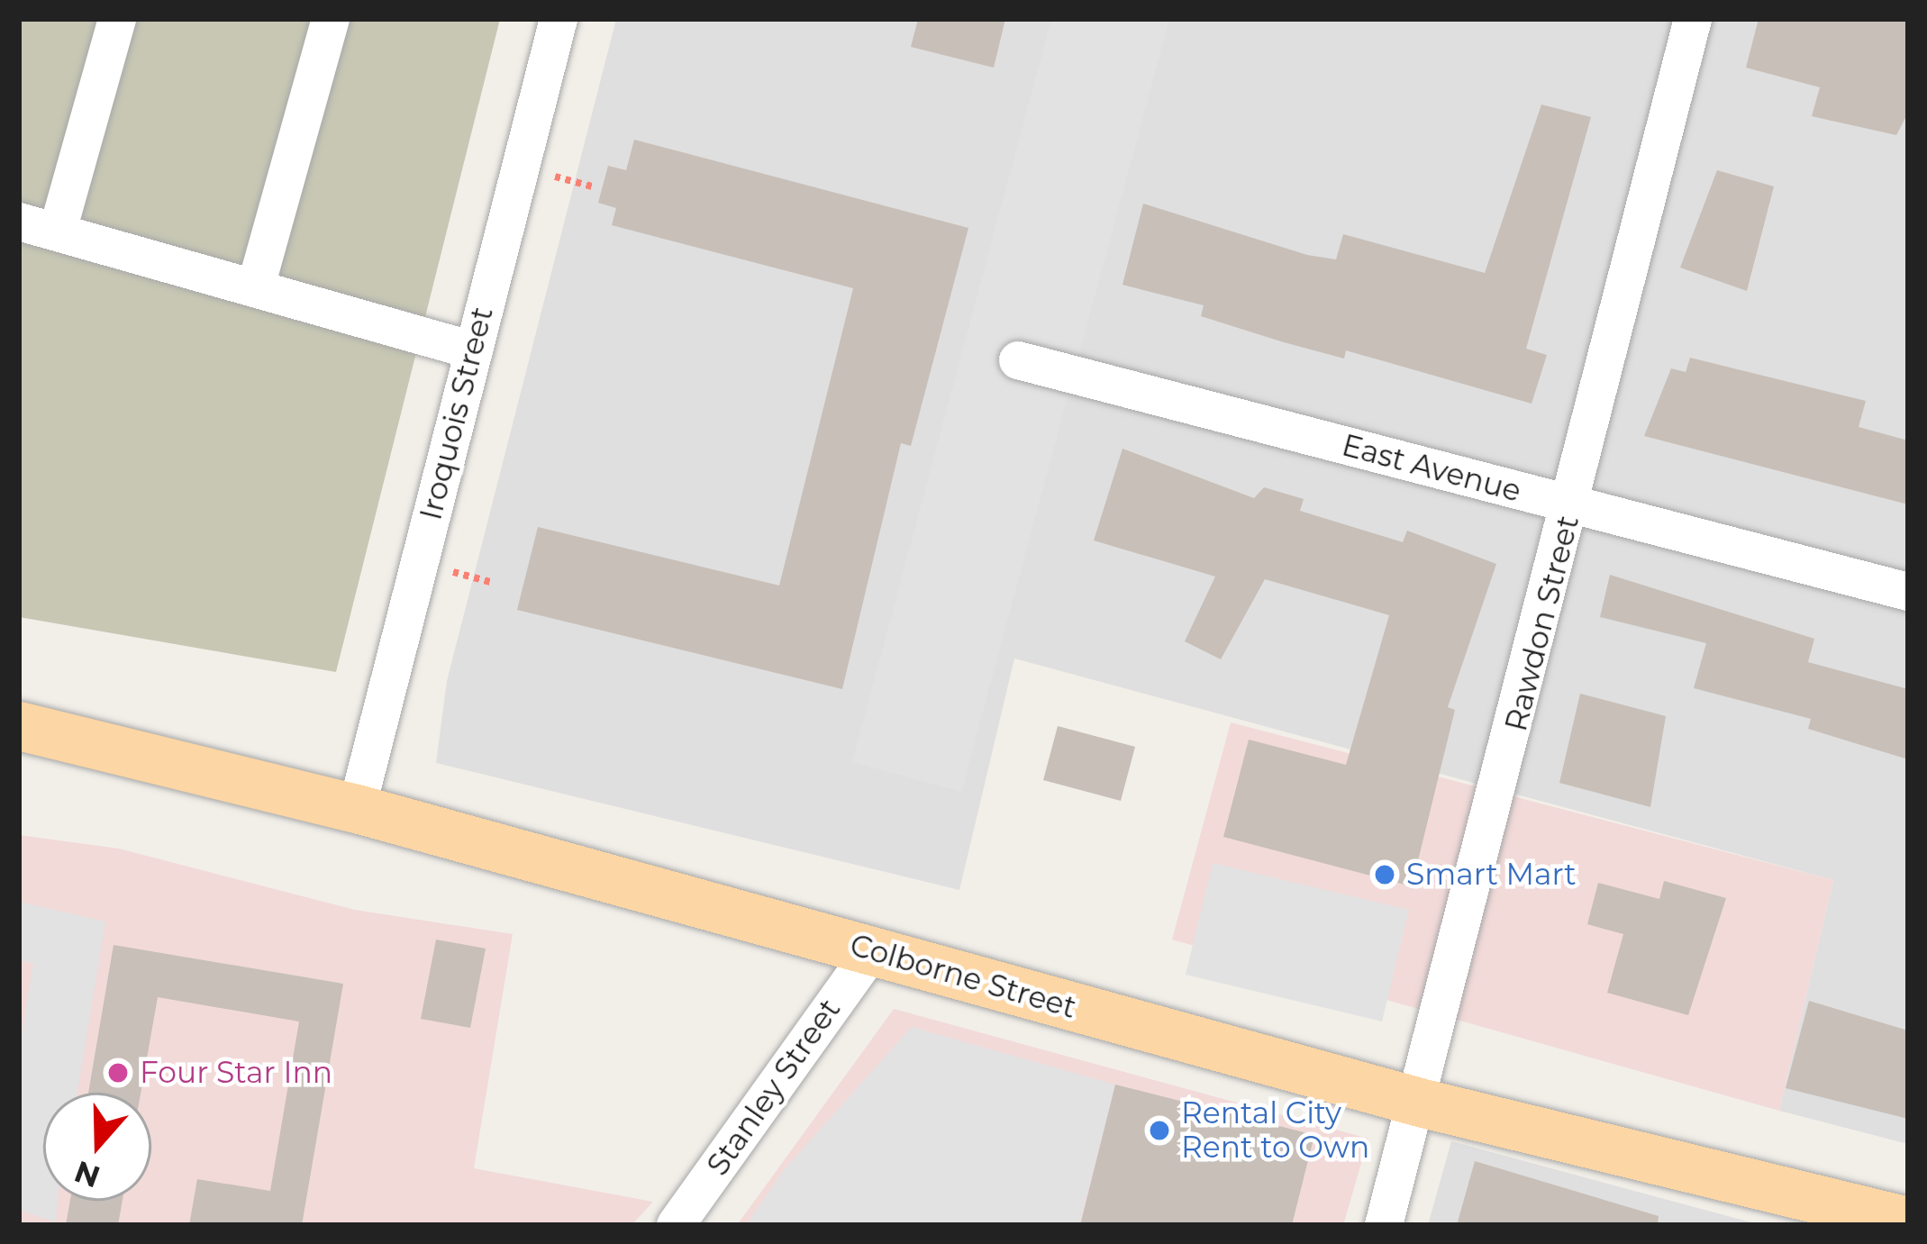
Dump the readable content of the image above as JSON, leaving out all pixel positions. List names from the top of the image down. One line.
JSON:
{"streets":{"main road":["Colborne Street"],"street":["Iroquois Street","East Avenue","Rawdon Street","Stanley Street"]},"crossings":[["Iroquois Street","Colborne Street"],["East Avenue","Rawdon Street"],["Rawdon Street","Colborne Street"],["Colborne Street","Stanley Street"]],"places":["Smart Mart","Four Star Inn","Rental City Rent to Own"],"north":"bottom"}
